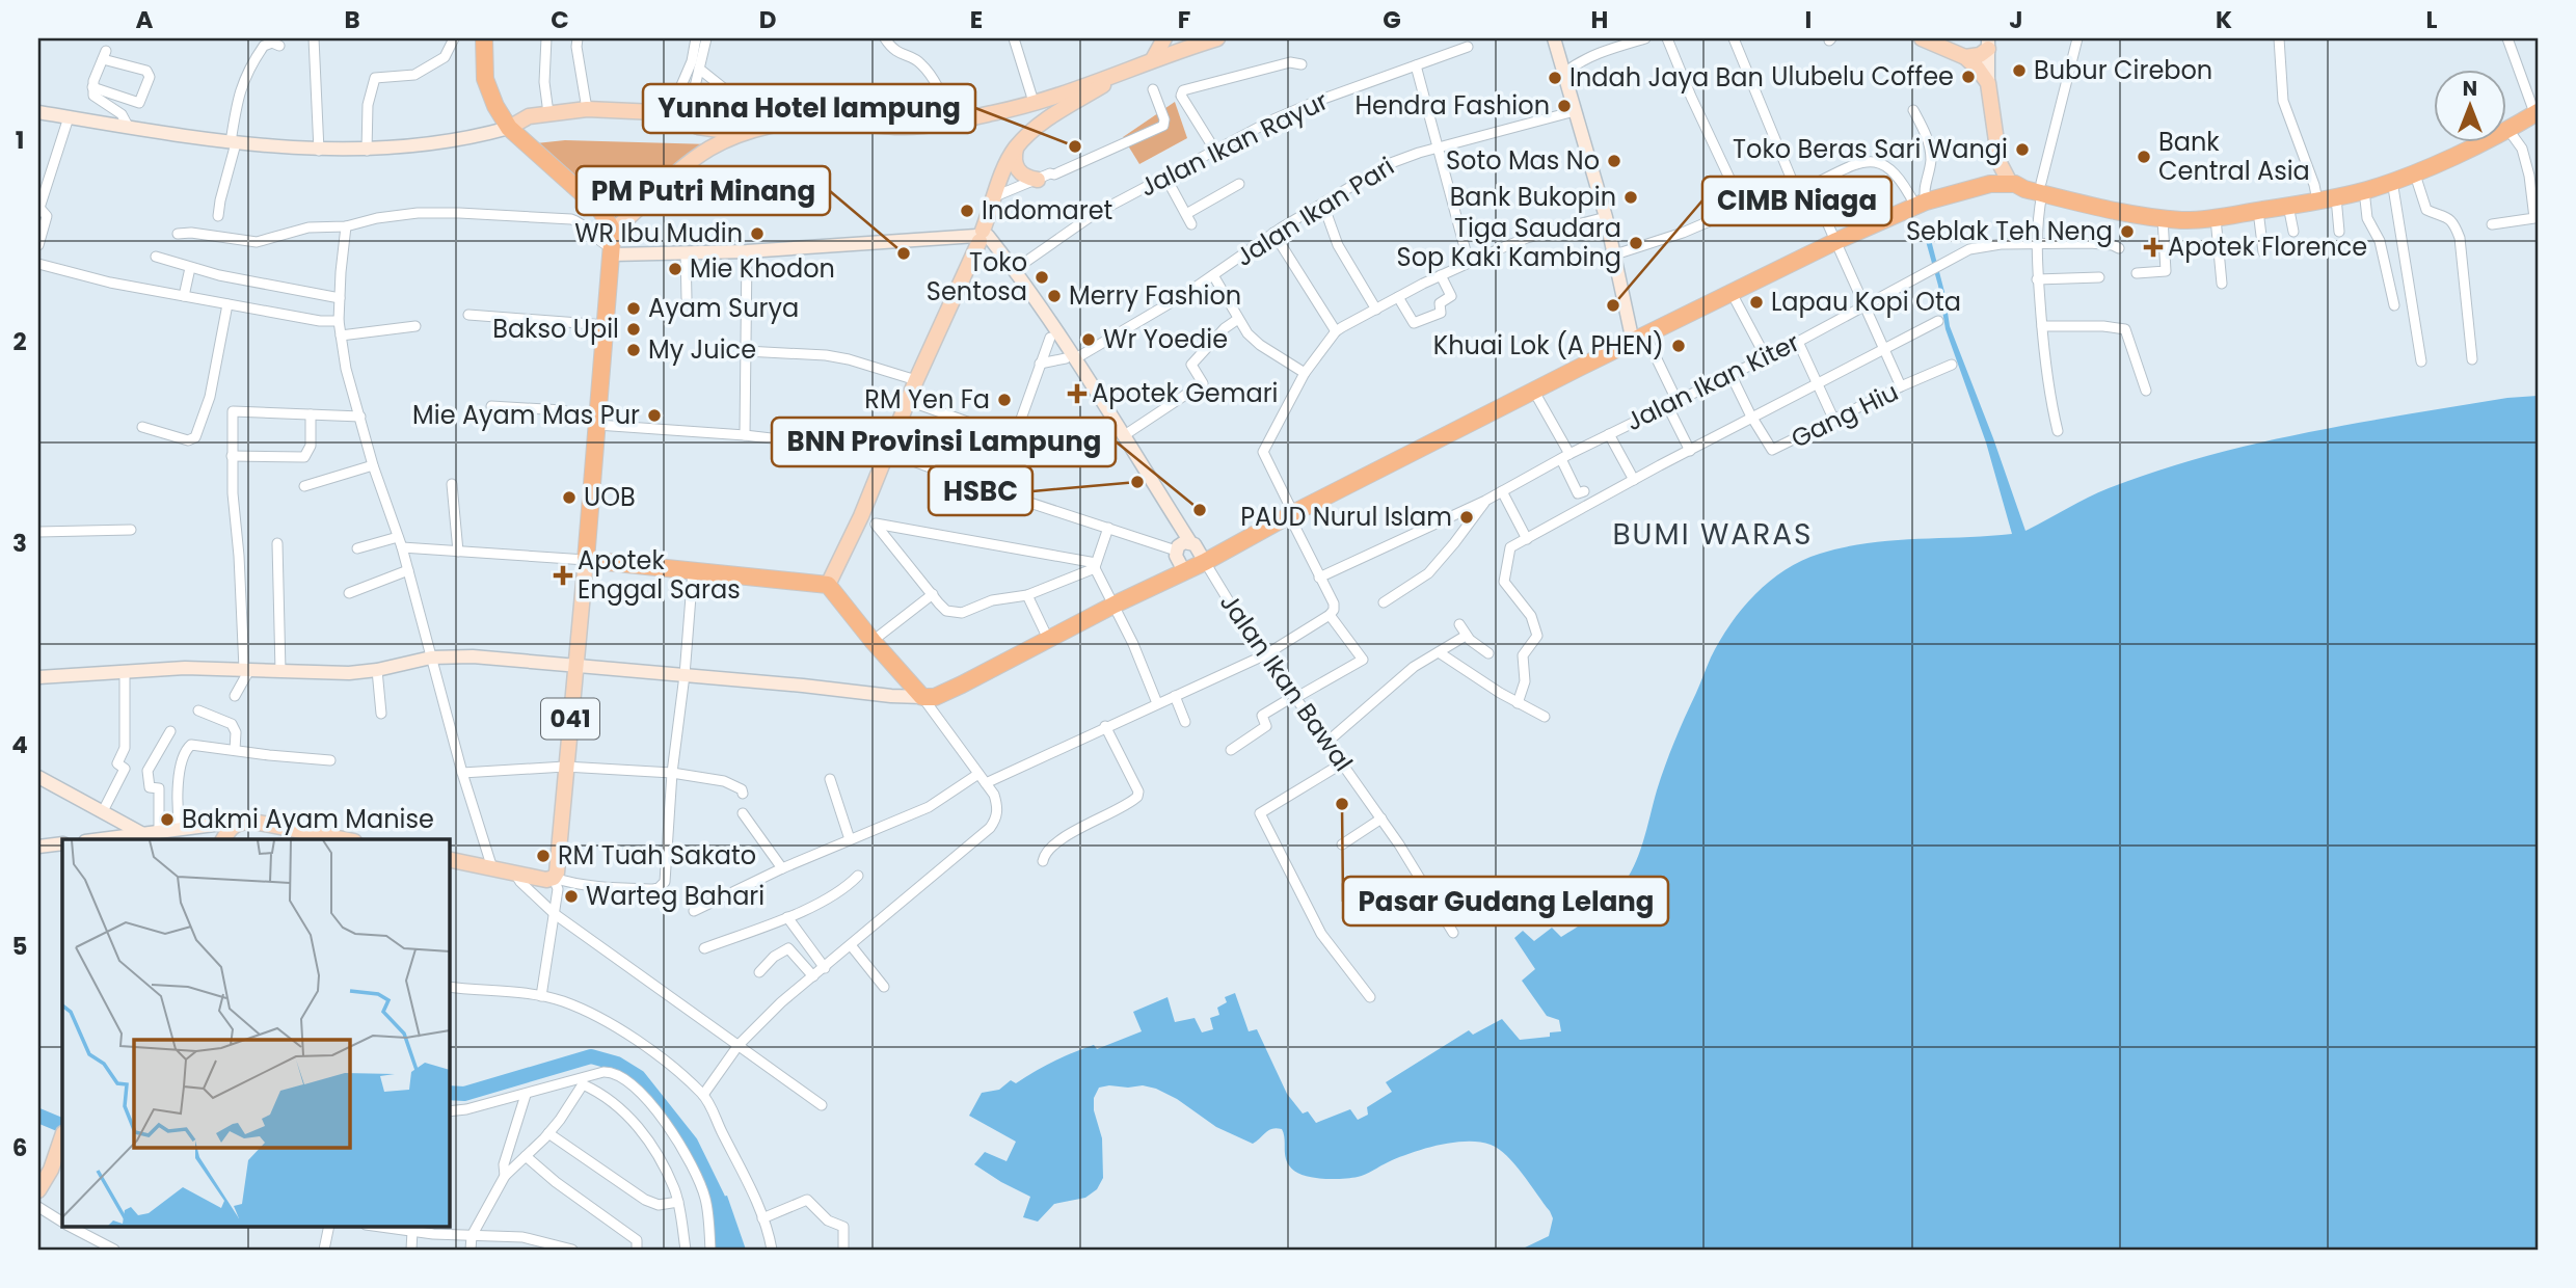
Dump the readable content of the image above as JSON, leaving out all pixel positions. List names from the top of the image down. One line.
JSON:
{"streets":{"main road":["041"],"street":["Jalan Ikan Rayur","Jalan Ikan Pari","Jalan Ikan Kiter","Gang Hiu","Jalan Ikan Bawal"]},"crossings":[["Jalan Ikan Rayur","Jalan Ikan Bawal"],["Jalan Ikan Pari","Jalan Ikan Bawal"]],"districts":["BUMI WARAS"],"places":{"other":["Bubur Cirebon","Ulubelu Coffee","Indah Jaya Ban","Hendra Fashion","Yunna Hotel lampung","Toko Beras Sari Wangi","Bank Central Asia","Soto Mas No","Bank Bukopin","Indomaret","Seblak Teh Neng","WR Ibu Mudin","Tiga Saudara Sop Kaki Kambing","PM Putri Minang","Mie Khodon","Toko Sentosa","Merry Fashion","Lapau Kopi Ota","CIMB Niaga","Ayam Surya","Bakso Upil","Wr Yoedie","Khuai Lok (A PHEN)","My Juice","RM Yen Fa","Mie Ayam Mas Pur","HSBC","UOB","BNN Provinsi Lampung","PAUD Nurul Islam","Pasar Gudang Lelang","Bakmi Ayam Manise","RM Tuah Sakato","Warteg Bahari"],"health":["Apotek Florence","Apotek Gemari","Apotek Enggal Saras"]},"north":"top","grid":{"columns":["A","B","C","D","E","F","G","H","I","J","K","L"],"rows":["1","2","3","4","5","6"]}}
